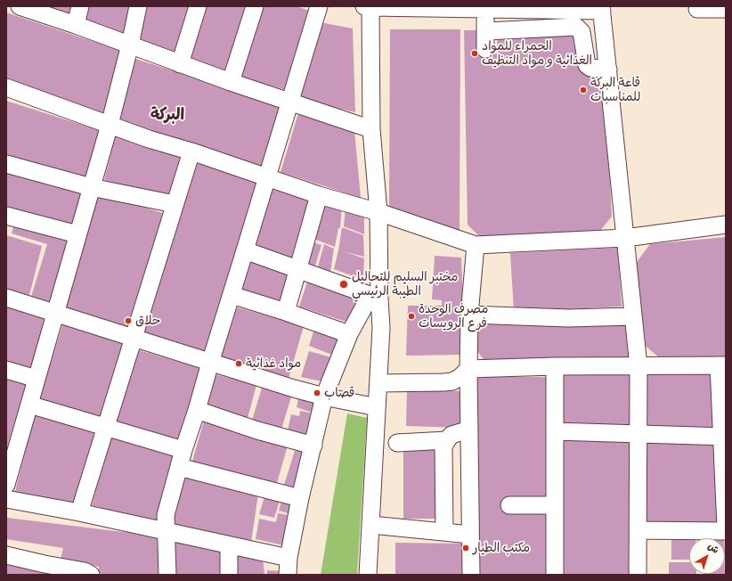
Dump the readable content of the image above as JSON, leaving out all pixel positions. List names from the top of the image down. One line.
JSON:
{"districts":["البركة"],"places":["الحمراء للمواد الغذائية و مواد التنظيف","قاعة البركة للمناسبات","مختبر السليم للتحاليل الطيبة الرئيسي","مصرف الوحدة فرع الرويسات","حلاق","مواد غذائية","قصاب","مكتب الطيار"],"north":"top right"}
